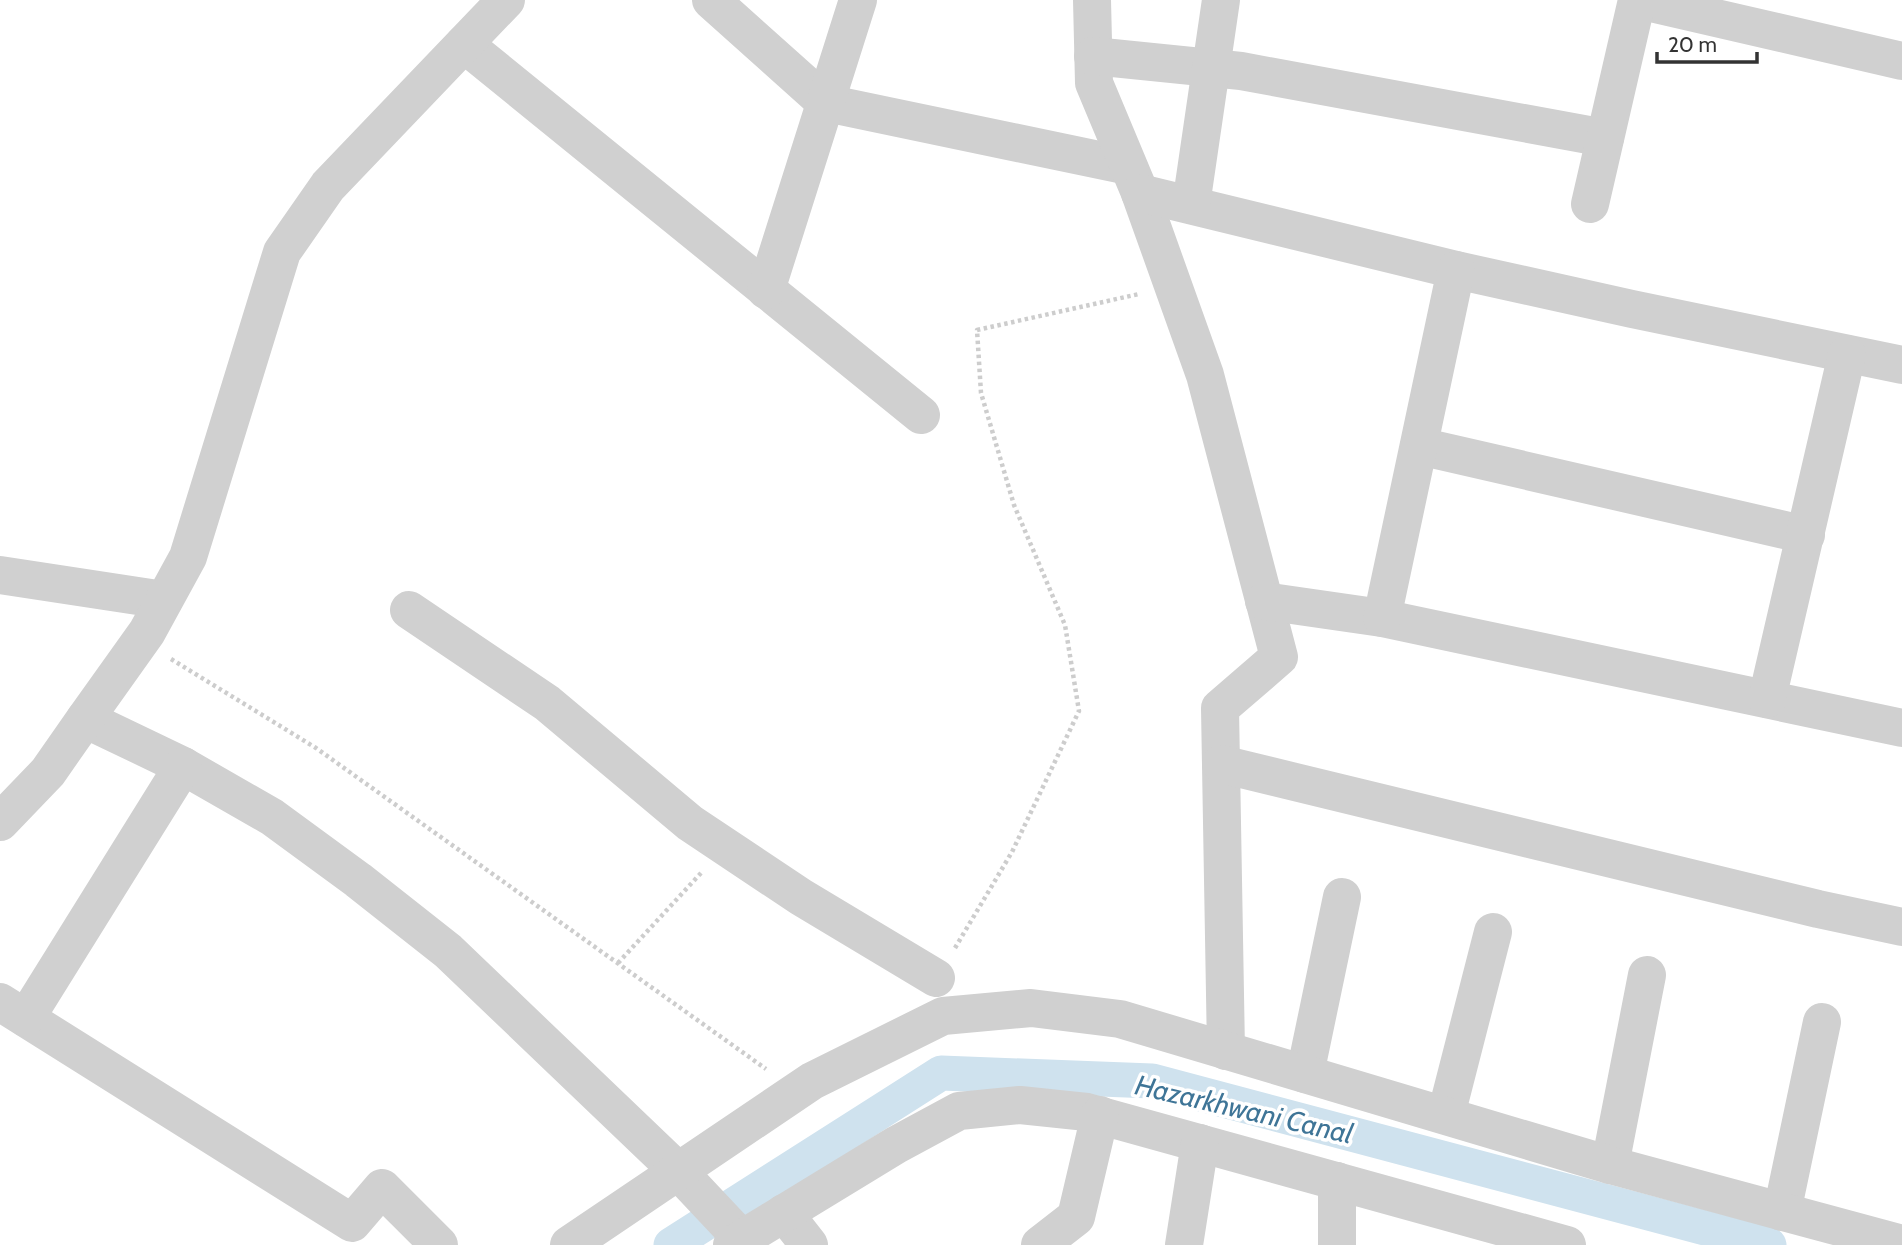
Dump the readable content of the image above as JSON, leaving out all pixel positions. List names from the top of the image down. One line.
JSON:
{"water":["Hazarkhwani Canal"],"scale_bar":"20 m"}
